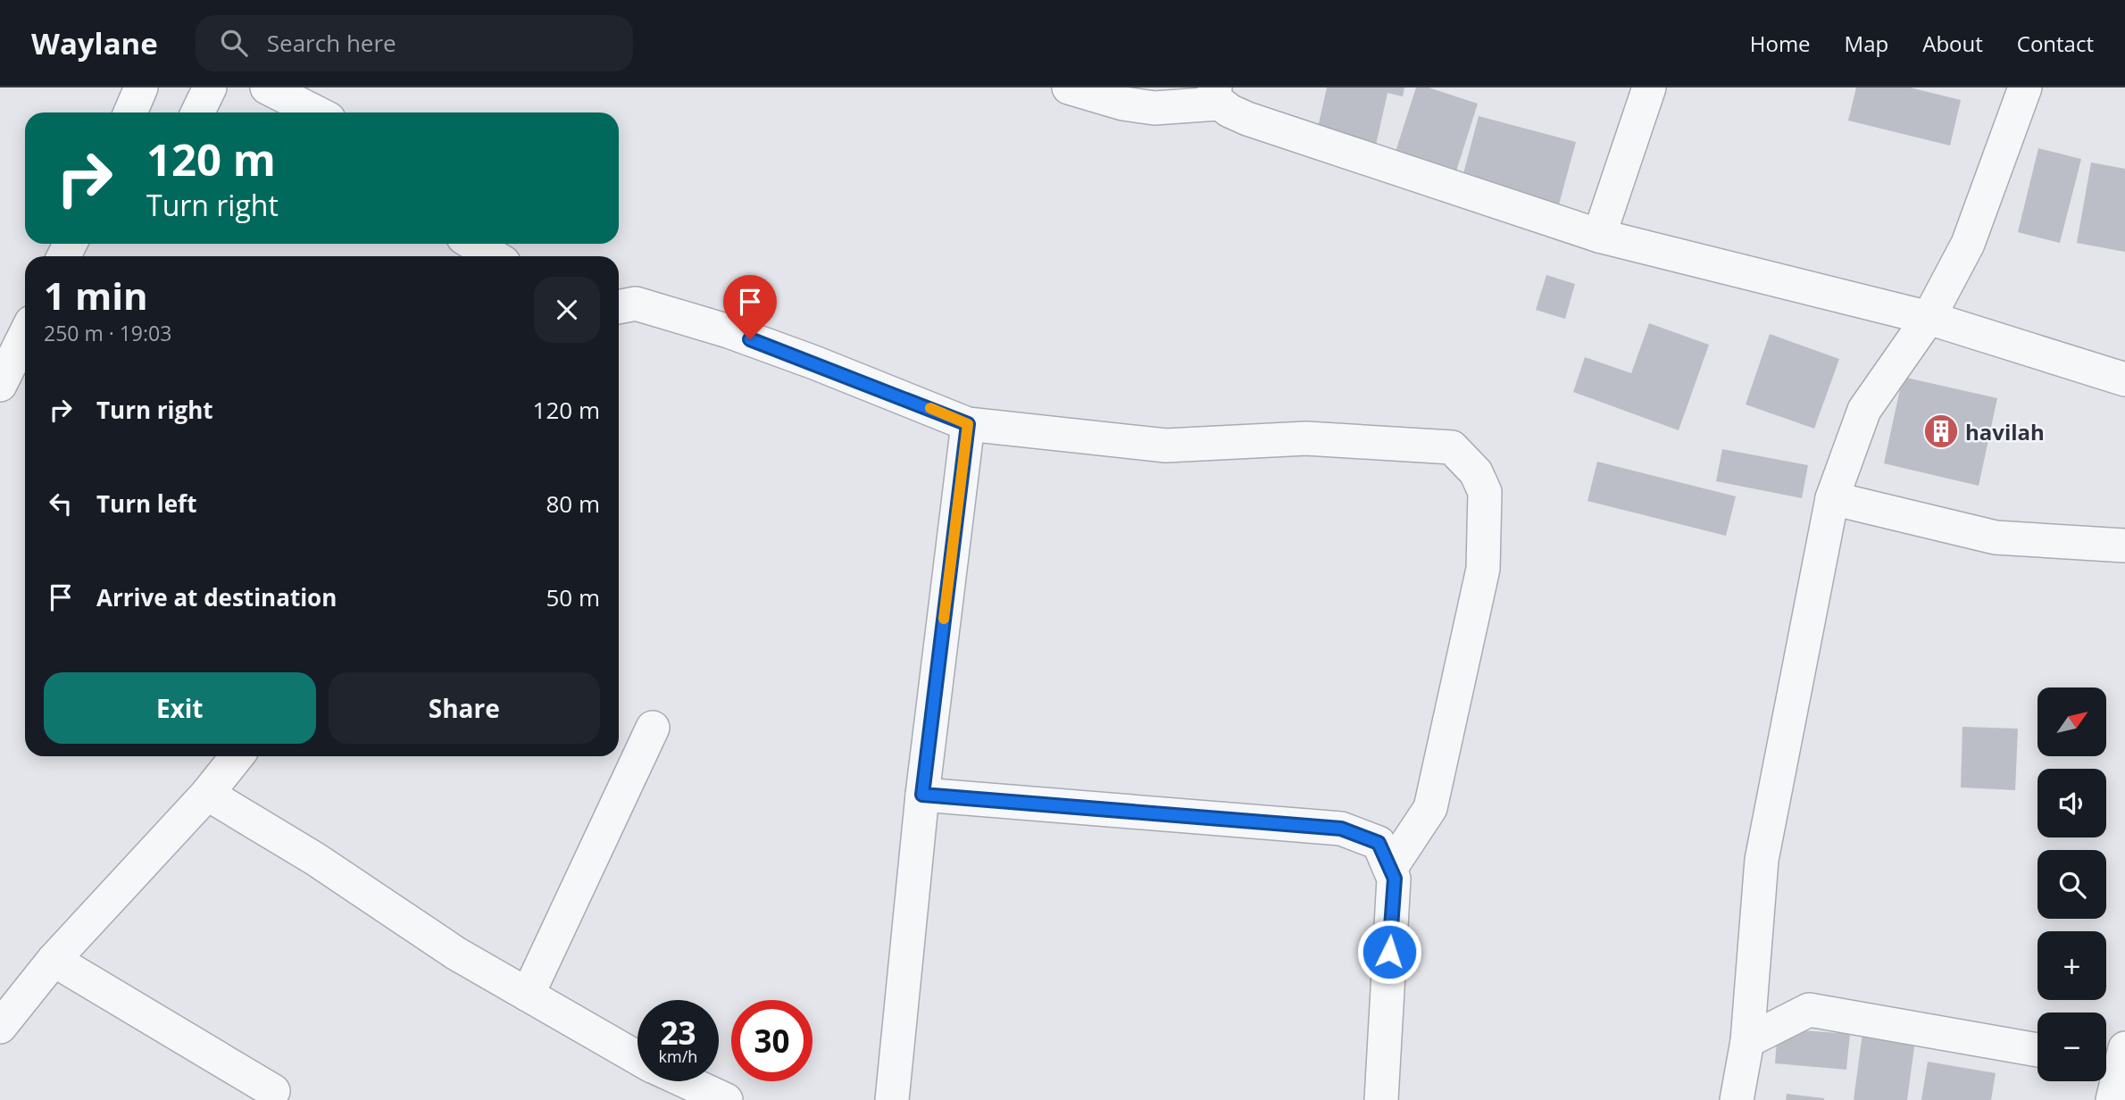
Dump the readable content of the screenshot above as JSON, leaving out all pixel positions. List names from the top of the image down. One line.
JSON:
{"places":{"building":["havilah"]},"north":"top right","page":{"header":"Waylane","search":"Search here","nav":["Home","Map","About","Contact"],"turn":["120 m","Turn right"],"heading":["1 min","250 m · 19:03"],"list":[{"name":"Turn right","value":"120 m"},{"name":"Turn left","value":"80 m"},{"name":"Arrive at destination","value":"50 m"}],"buttons":["Exit","Share"],"map_buttons":["+","−"],"speed":"23 km/h","limit":"30"}}
